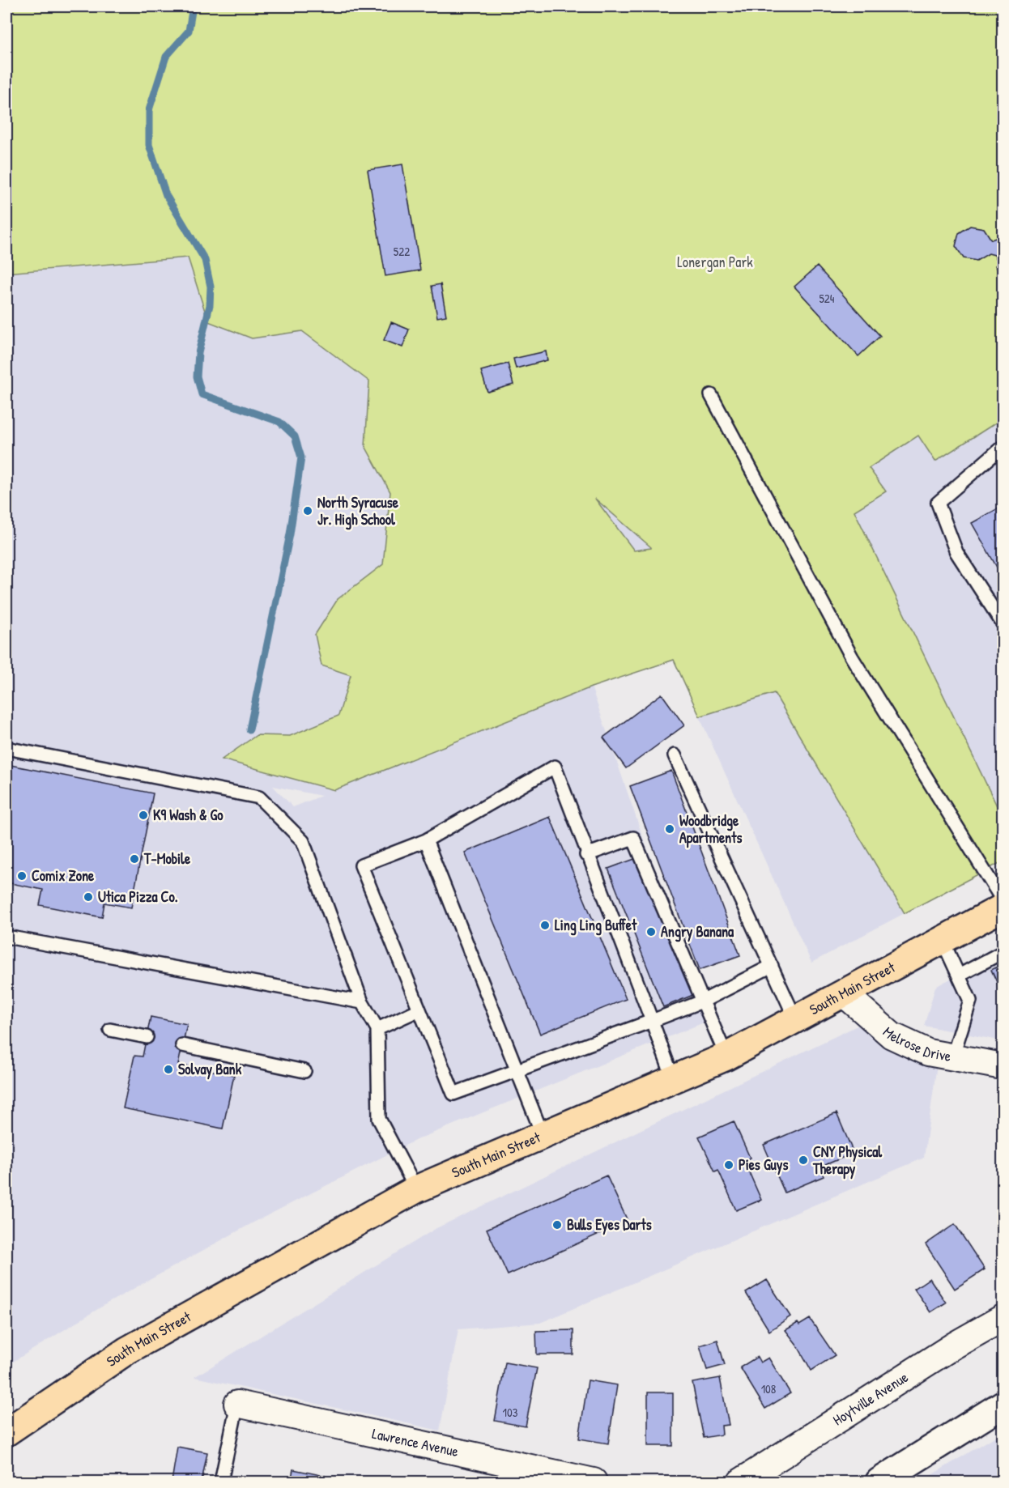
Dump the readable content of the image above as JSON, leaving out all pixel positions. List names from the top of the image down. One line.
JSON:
{"streets":{"main road":["South Main Street"],"street":["Melrose Drive","Hoytville Avenue","Lawrence Avenue"]},"crossings":[["South Main Street","Melrose Drive"]],"parks":["Lonergan Park"],"places":["North Syracuse Jr. High School","K9 Wash & Go","Woodbridge Apartments","T-Mobile","Comix Zone","Utica Pizza Co.","Ling Ling Buffet","Angry Banana","Solvay Bank","CNY Physical Therapy","Pies Guys","Bulls Eyes Darts"],"house_numbers":["522","524","108","103"]}
